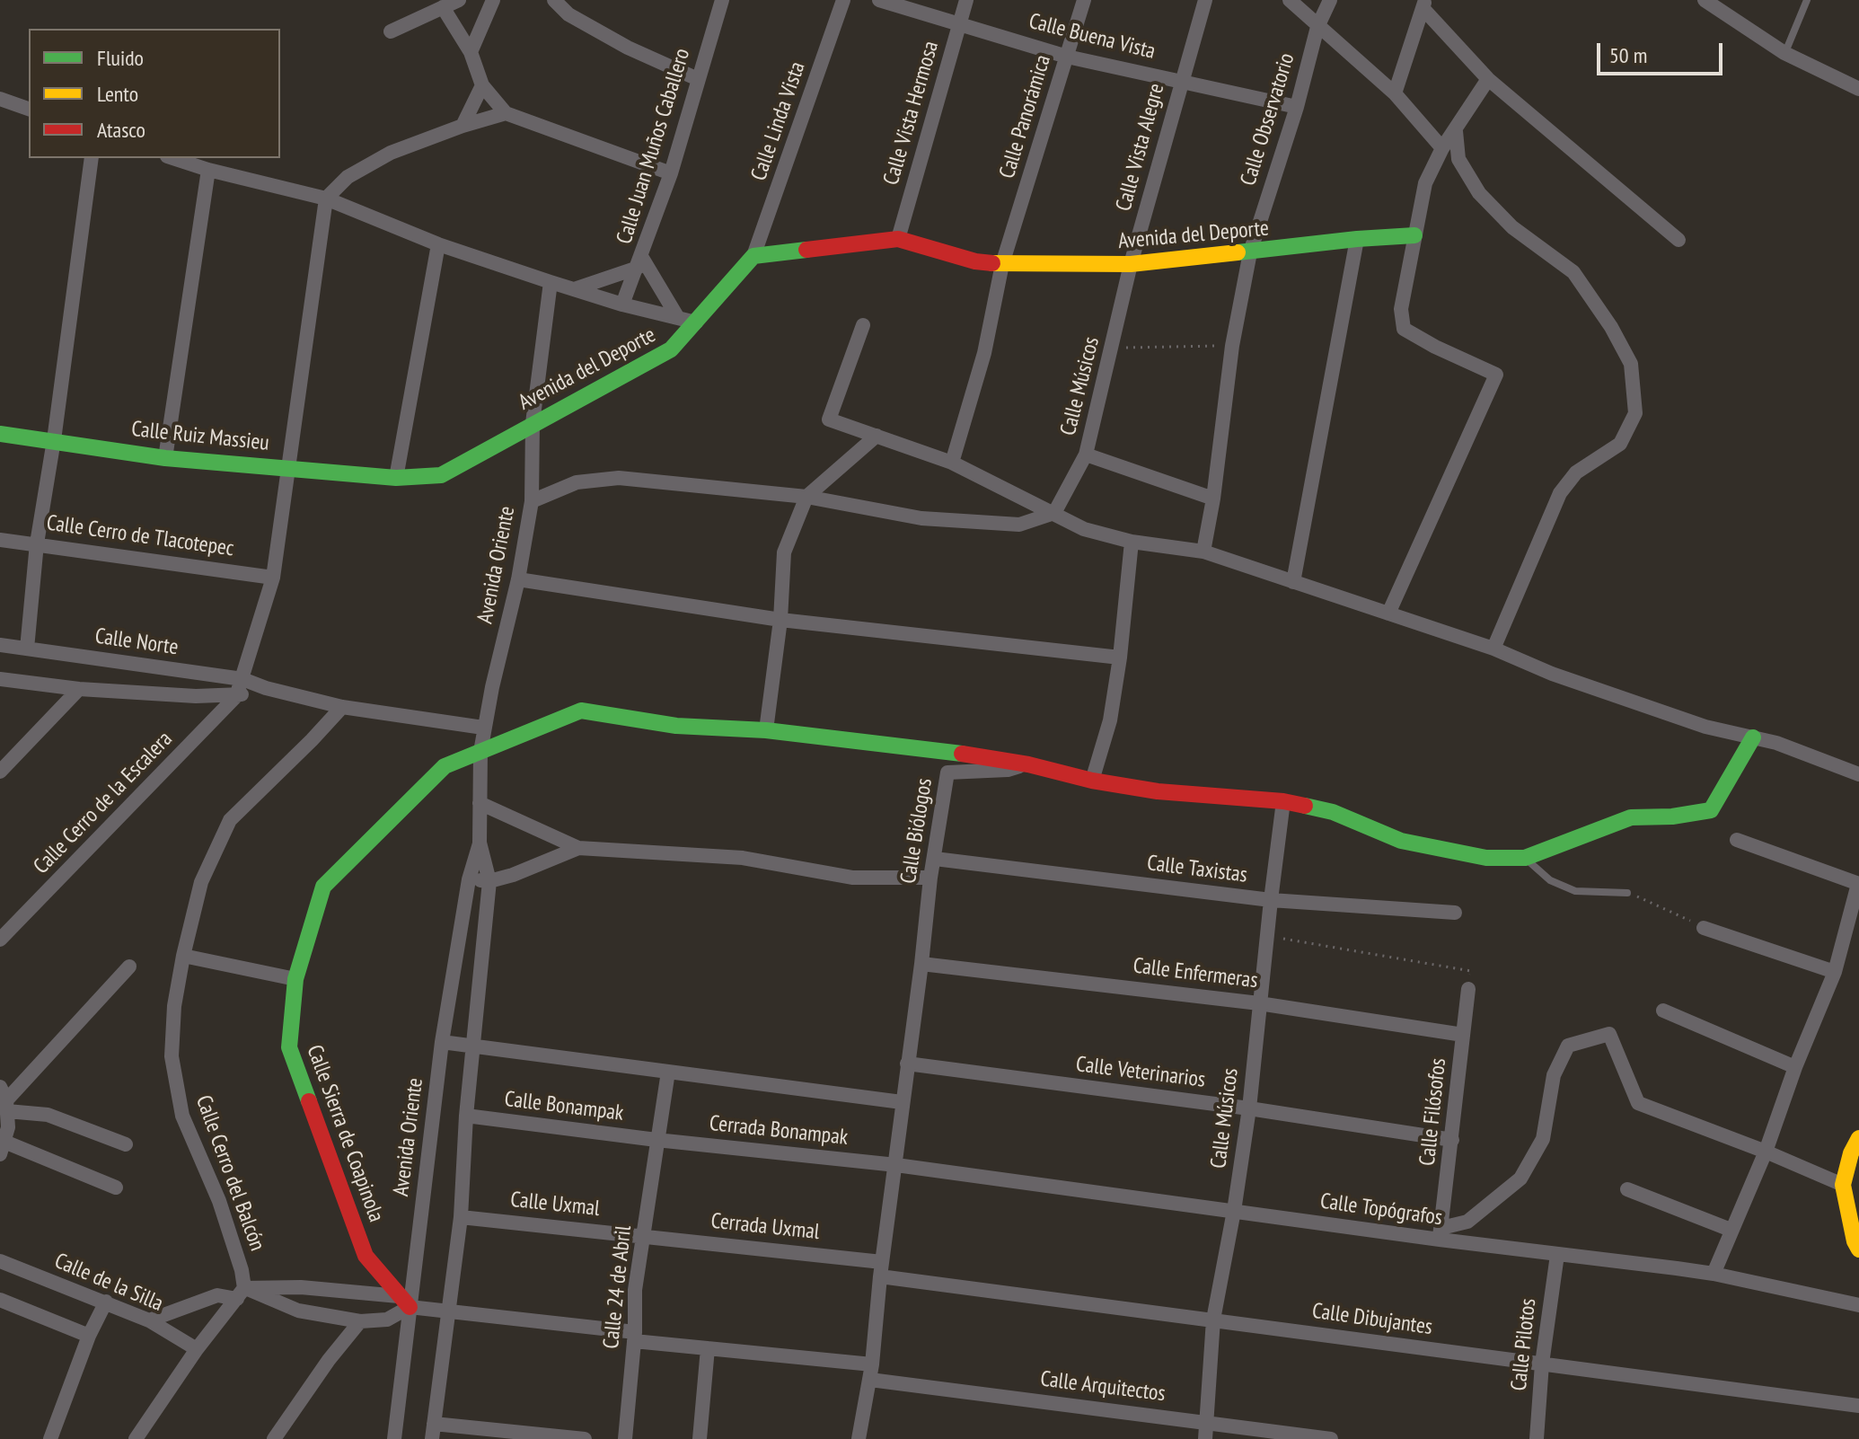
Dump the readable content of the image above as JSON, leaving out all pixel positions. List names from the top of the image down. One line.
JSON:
{"streets":{"street":["Calle Buena Vista","Calle Vista Hermosa","Calle Panorámica","Calle Observatorio","Calle Linda Vista","Calle Juan Muños Caballero","Calle Vista Alegre","Avenida del Deporte","Calle Músicos","Calle Ruiz Massieu","Calle Cerro de Tlacotepec","Avenida Oriente","Calle Norte","Calle Cerro de la Escalera","Calle Biólogos","Calle Taxistas","Calle Enfermeras","Calle Veterinarios","Calle Bonampak","Calle Filósofos","Cerrada Bonampak","Calle Sierra de Coapinola","Calle Cerro del Balcón","Calle Uxmal","Calle Topógrafos","Cerrada Uxmal","Calle de la Silla","Calle 24 de Abril","Calle Dibujantes","Calle Pilotos","Calle Arquitectos"]},"crossings":[["Calle Buena Vista","Calle Vista Hermosa"],["Calle Buena Vista","Calle Panorámica"],["Calle Buena Vista","Calle Observatorio"],["Calle Buena Vista","Calle Vista Alegre"],["Calle Vista Hermosa","Avenida del Deporte"],["Calle Panorámica","Avenida del Deporte"],["Calle Observatorio","Avenida del Deporte"],["Calle Linda Vista","Avenida del Deporte"],["Calle Vista Alegre","Avenida del Deporte"],["Calle Vista Alegre","Calle Músicos"],["Avenida del Deporte","Calle Músicos"],["Avenida del Deporte","Calle Ruiz Massieu"],["Avenida del Deporte","Avenida Oriente"],["Calle Músicos","Calle Biólogos"],["Calle Músicos","Calle Taxistas"],["Calle Músicos","Calle Enfermeras"],["Calle Músicos","Calle Veterinarios"],["Calle Músicos","Calle Topógrafos"],["Calle Músicos","Calle Dibujantes"],["Calle Músicos","Calle Arquitectos"],["Avenida Oriente","Calle Norte"],["Avenida Oriente","Calle Bonampak"],["Avenida Oriente","Calle Sierra de Coapinola"],["Avenida Oriente","Calle Uxmal"],["Avenida Oriente","Calle Arquitectos"],["Calle Norte","Calle Cerro de la Escalera"],["Calle Norte","Calle Cerro del Balcón"],["Calle Biólogos","Calle Taxistas"],["Calle Biólogos","Calle Enfermeras"],["Calle Biólogos","Calle Veterinarios"],["Calle Biólogos","Cerrada Bonampak"],["Calle Biólogos","Calle Sierra de Coapinola"],["Calle Biólogos","Calle Topógrafos"],["Calle Biólogos","Cerrada Uxmal"],["Calle Biólogos","Calle Dibujantes"],["Calle Biólogos","Calle Arquitectos"],["Calle Enfermeras","Calle Filósofos"],["Calle Veterinarios","Calle Filósofos"],["Calle Bonampak","Cerrada Bonampak"],["Calle Bonampak","Calle 24 de Abril"],["Calle Filósofos","Calle Topógrafos"],["Cerrada Bonampak","Calle Topógrafos"],["Cerrada Bonampak","Calle 24 de Abril"],["Calle Sierra de Coapinola","Calle Arquitectos"],["Calle Cerro del Balcón","Calle Arquitectos"],["Calle Uxmal","Cerrada Uxmal"],["Calle Uxmal","Calle 24 de Abril"],["Calle Topógrafos","Calle Pilotos"],["Cerrada Uxmal","Calle 24 de Abril"],["Cerrada Uxmal","Calle Dibujantes"],["Calle de la Silla","Calle Arquitectos"],["Calle 24 de Abril","Calle Arquitectos"],["Calle Dibujantes","Calle Pilotos"]],"legend":["Fluido","Lento","Atasco"],"scale_bar":"50 m"}
